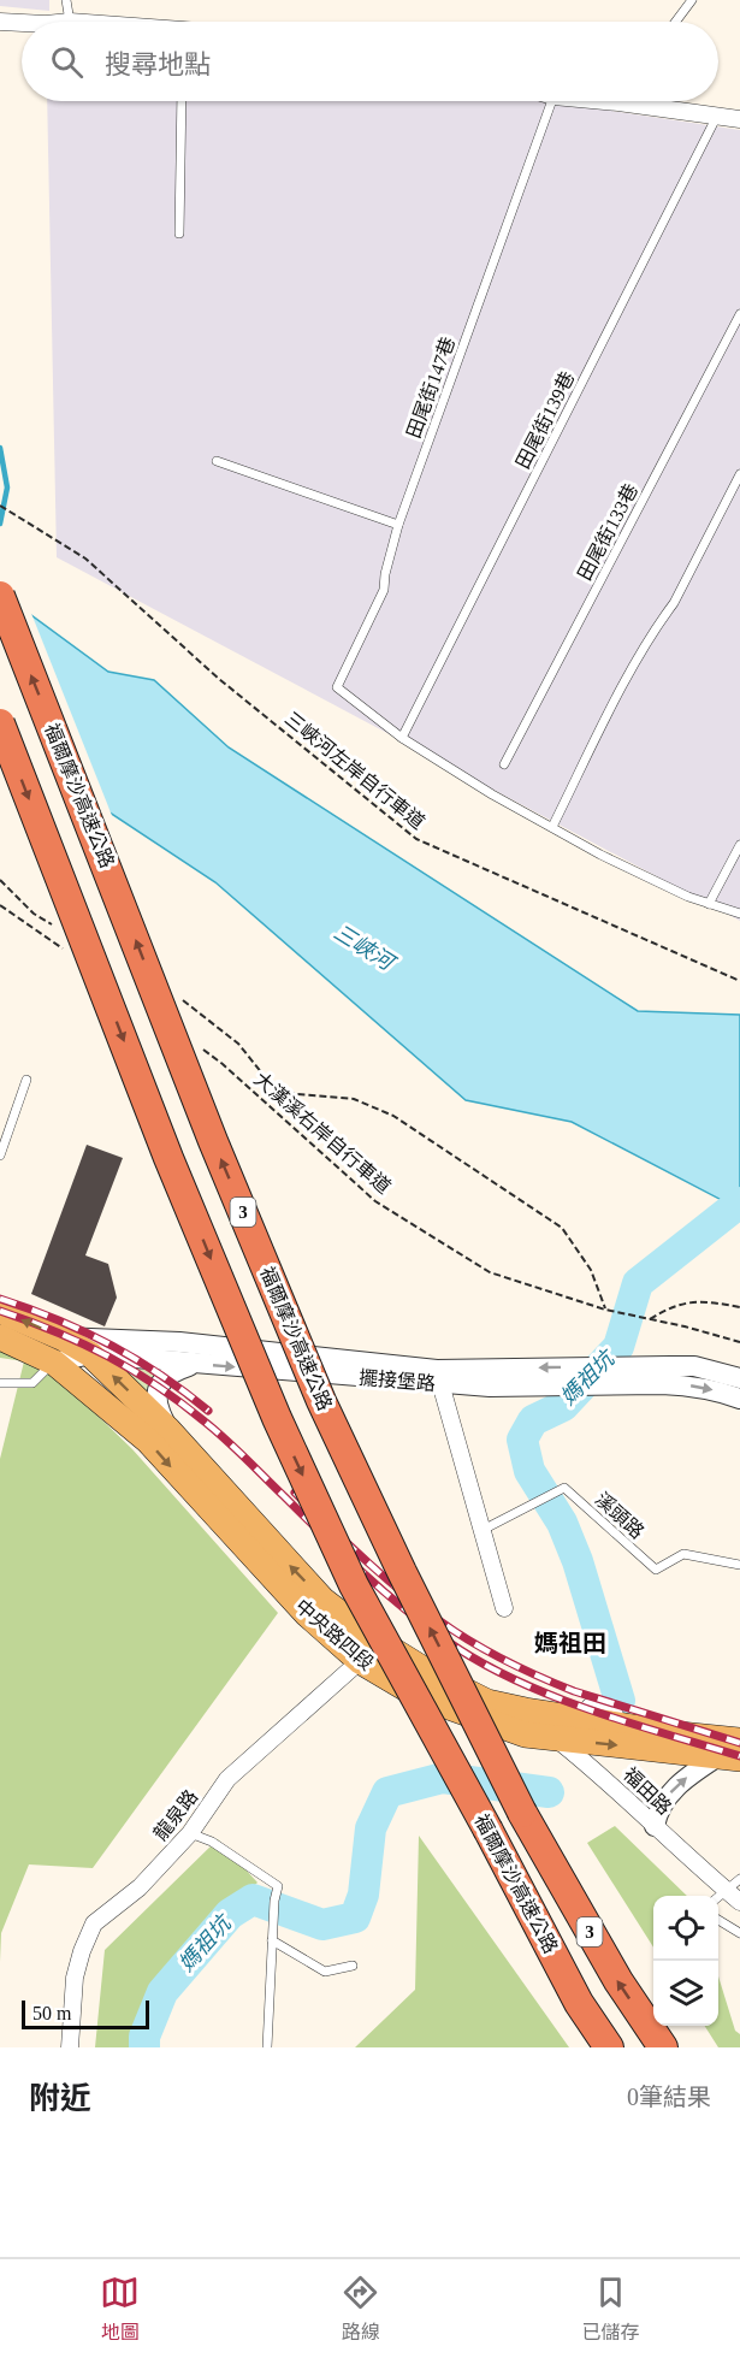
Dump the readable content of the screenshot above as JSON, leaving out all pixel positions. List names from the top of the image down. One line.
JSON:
{"streets":{"highway":["福爾摩沙高速公路","3"],"main road":["中央路四段"],"street":["擺接堡路","福田路","龍泉路"],"lane":["田尾街147巷","田尾街139巷","田尾街133巷","溪頭路"],"path":["三峽河左岸自行車道","大漢溪右岸自行車道"]},"crossings":[["田尾街147巷","田尾街139巷"],["擺接堡路","中央路四段"],["中央路四段","福田路"],["中央路四段","龍泉路"]],"districts":["媽祖田"],"water":["三峽河","媽祖坑"],"scale_bar":"50 m","page":{"search":"搜尋地點","scale":"50 m","heading":["附近","0筆結果"],"nav":["地圖","路線","已儲存"]}}
